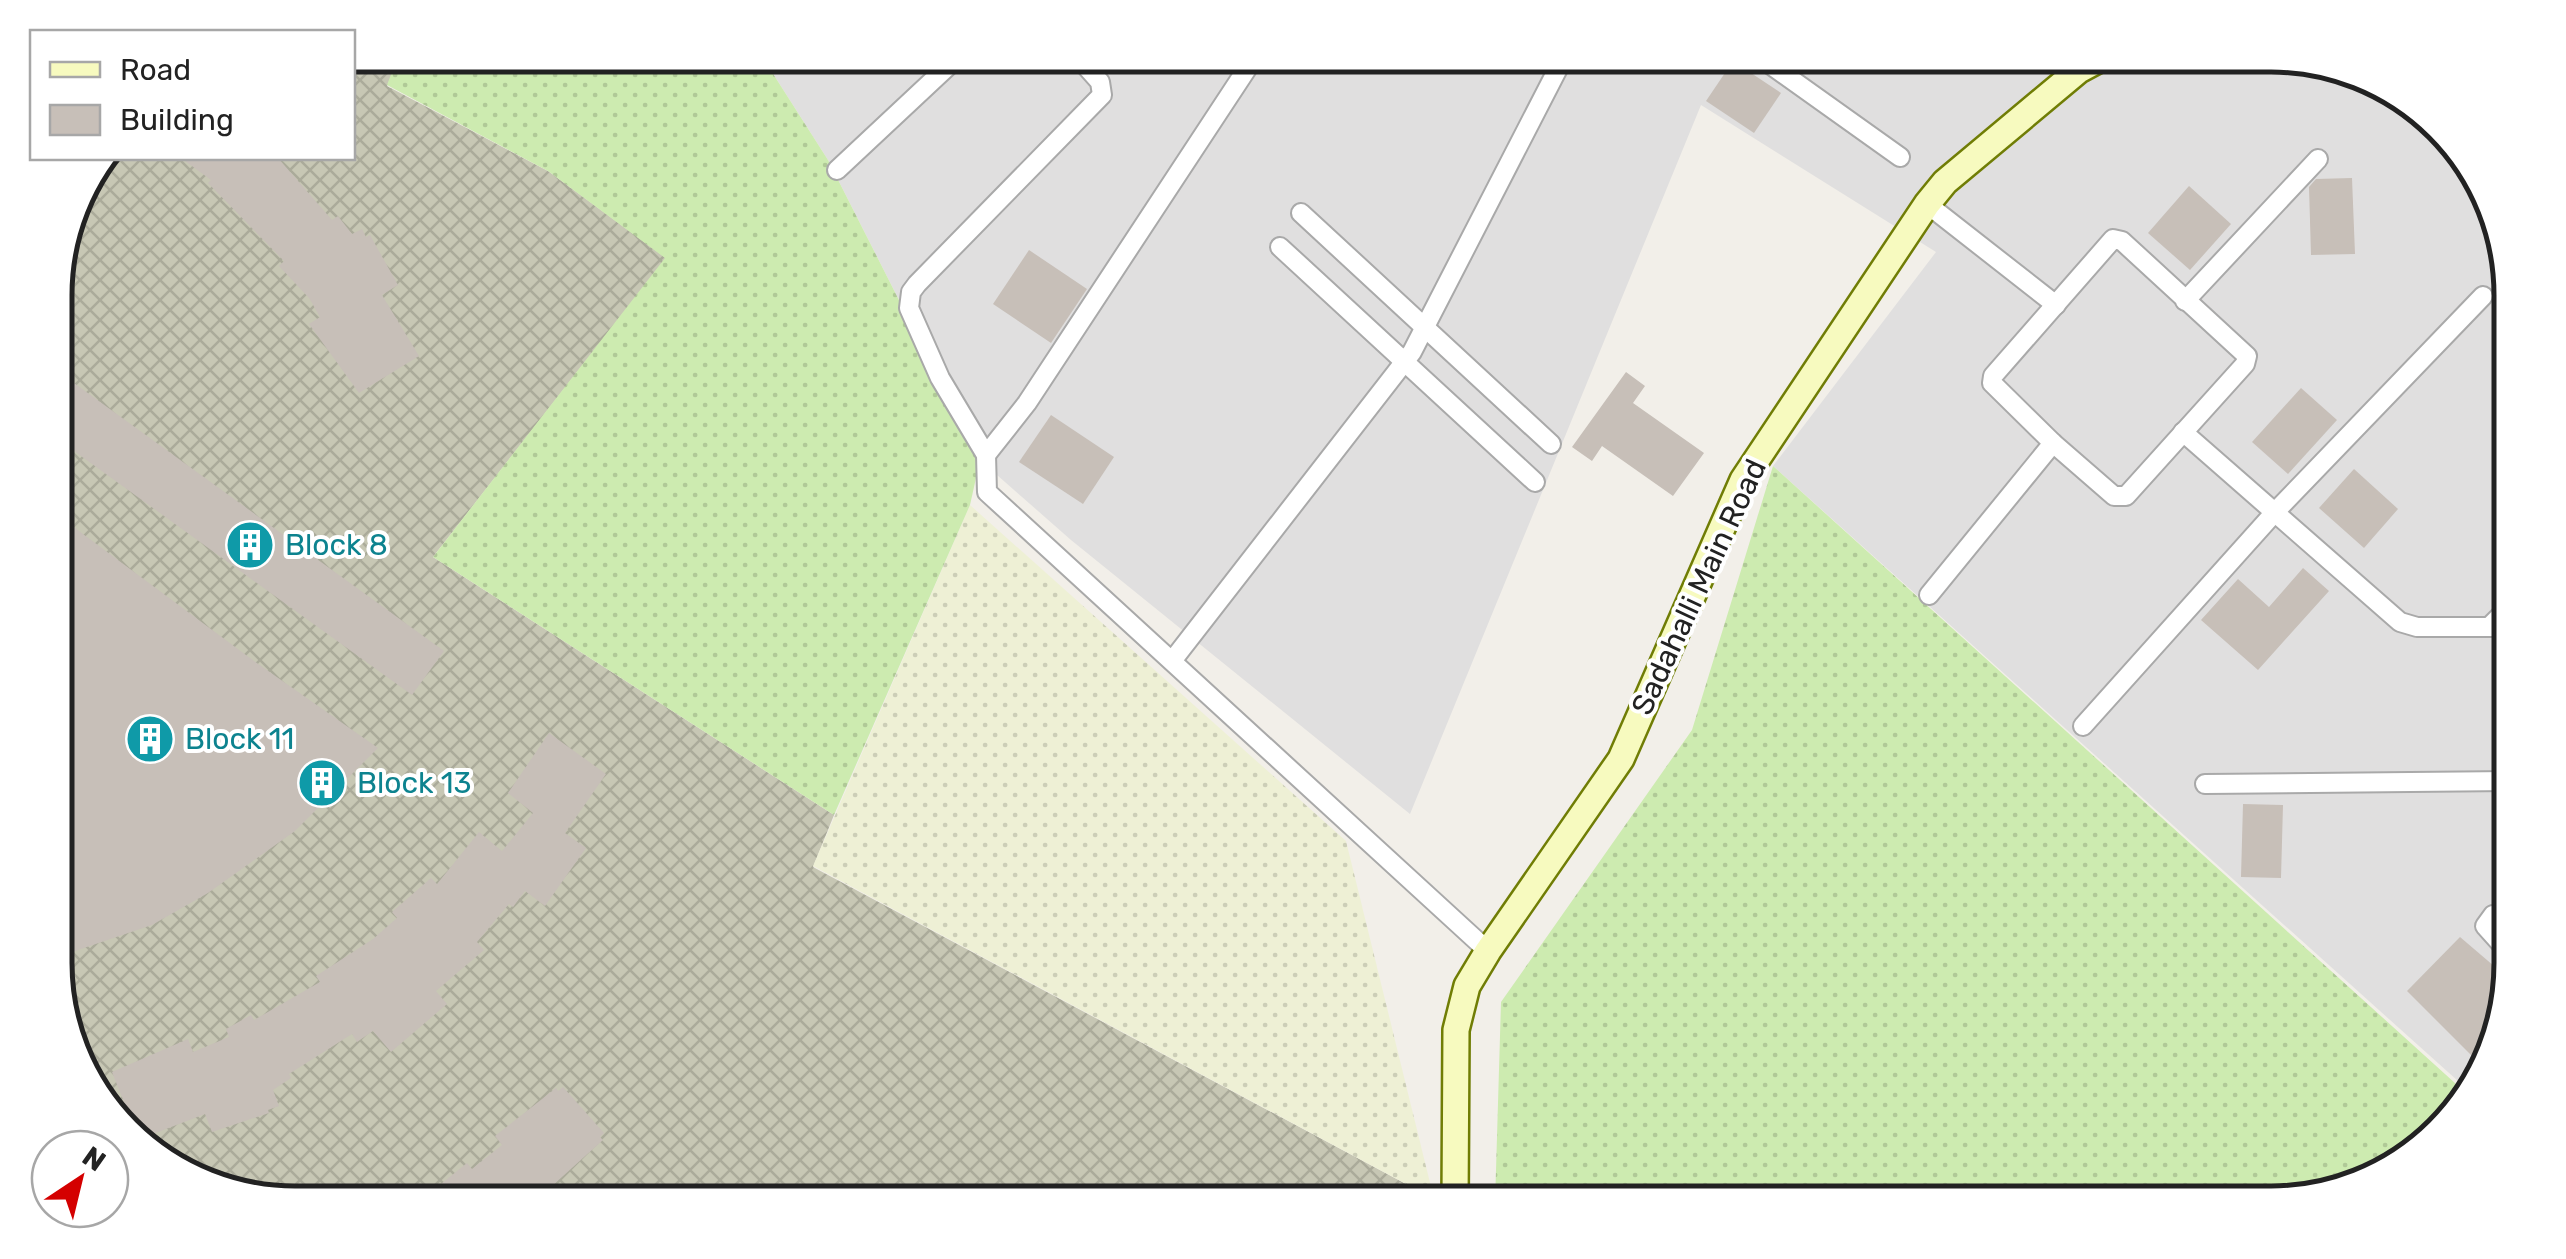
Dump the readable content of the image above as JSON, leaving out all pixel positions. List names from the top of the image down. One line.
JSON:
{"streets":{"street":["Sadahalli Main Road"]},"places":{"building":["Block 8","Block 11","Block 13"]},"legend":["Road","Building"],"north":"top right"}
